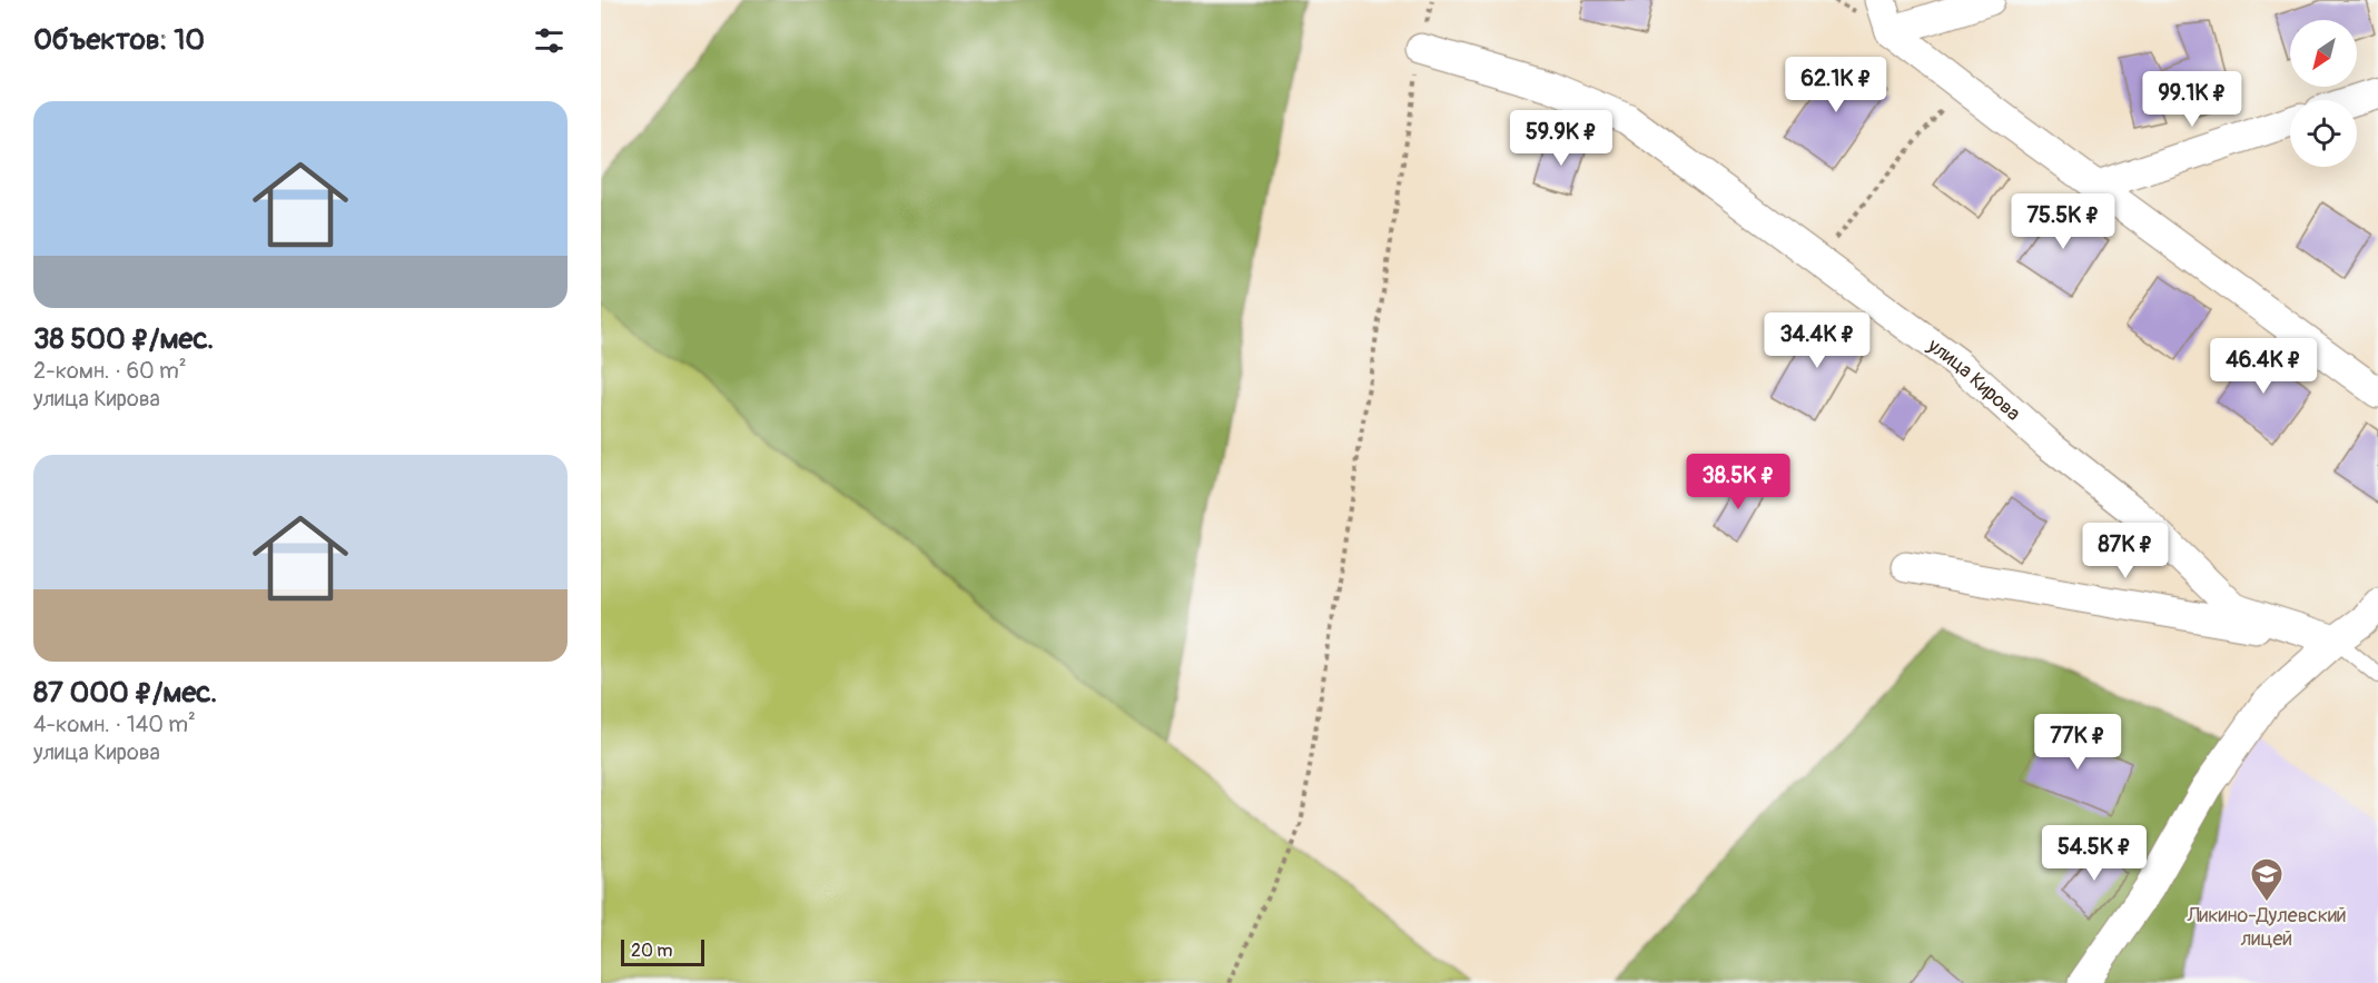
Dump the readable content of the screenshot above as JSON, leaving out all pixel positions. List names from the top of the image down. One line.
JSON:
{"streets":{"street":["улица Кирова"]},"places":{"school or university":["Ликино-Дулевский лицей"]},"scale_bar":"20 m","north":"bottom left","page":{"heading":"Объектов: 10","price":["62.1K ₽","99.1K ₽","59.9K ₽","75.5K ₽","34.4K ₽","46.4K ₽","38.5K ₽","87K ₽","77K ₽","54.5K ₽"],"list":[{"name":"38 500 ₽/мес.","note":"2-комн. · 60 m² · улица Кирова"},{"name":"87 000 ₽/мес.","note":"4-комн. · 140 m² · улица Кирова"}],"scale":"20 m"}}
